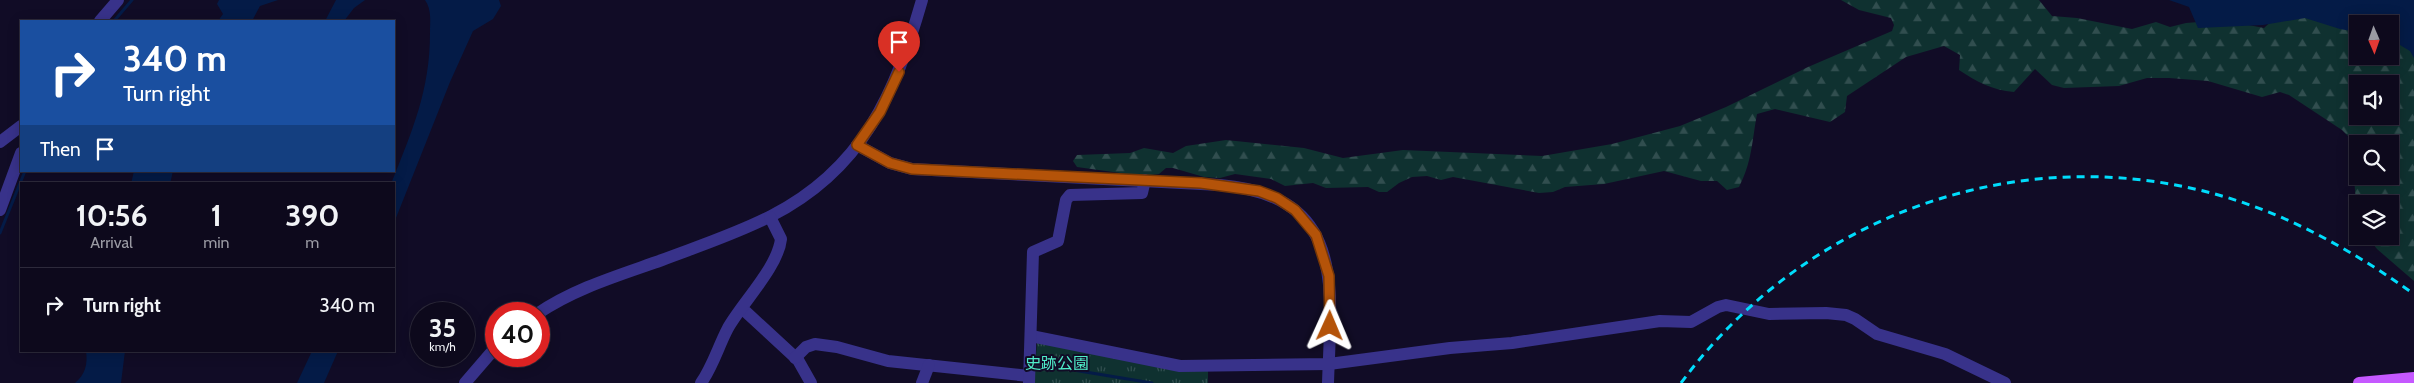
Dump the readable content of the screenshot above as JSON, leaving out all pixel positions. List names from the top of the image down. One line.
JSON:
{"parks":["史跡公園"],"north":"bottom","page":{"turn":["340 m","Turn right"],"then":"Then","eta":["10:56","Arrival","1","min","390","m"],"list":[{"name":"Turn right","value":"340 m"}],"speed":"35 km/h","limit":"40"}}
